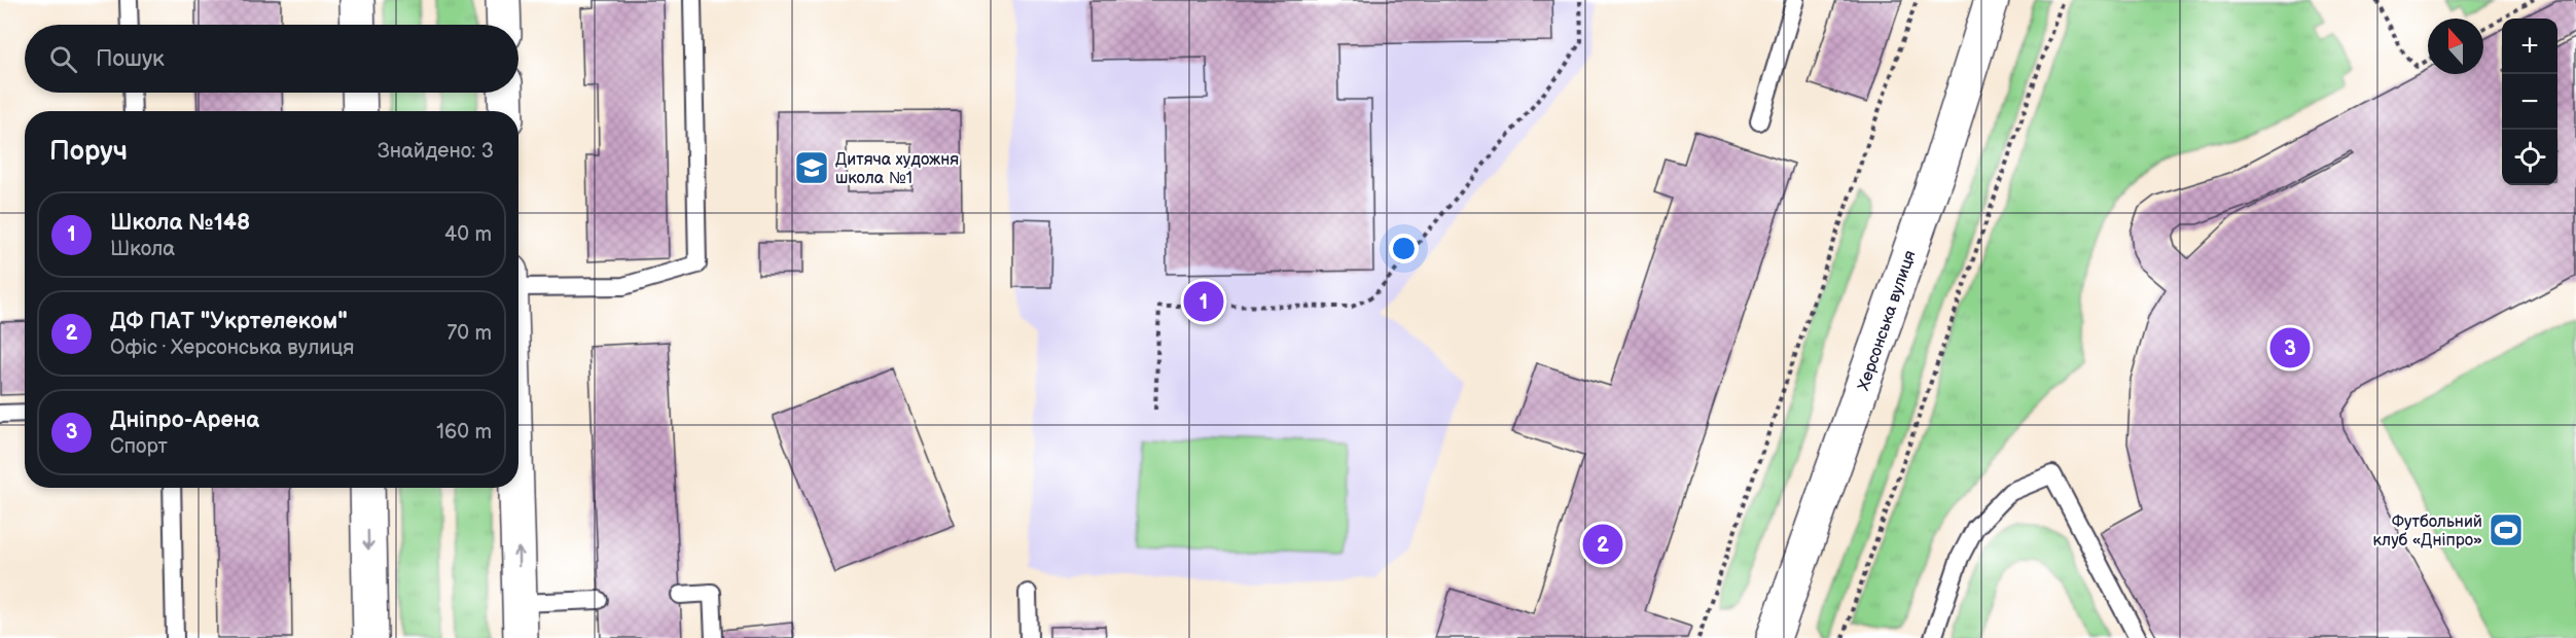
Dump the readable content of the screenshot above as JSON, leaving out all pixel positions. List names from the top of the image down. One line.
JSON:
{"streets":{"main road":["Херсонська вулиця"]},"places":{"school or university":["Дитяча художня школа №1"],"sports":["Футбольний клуб «Дніпро»"]},"north":"top","page":{"map_buttons":["+","−"],"search":"Пошук","heading":["Поруч","Знайдено: 3"],"list":[{"mark":"1","name":"Школа №148","note":"Школа","value":"40 m"},{"mark":"2","name":"ДФ ПАТ \"Укртелеком\"","note":"Офіс · Херсонська вулиця","value":"70 m"},{"mark":"3","name":"Дніпро-Арена","note":"Спорт","value":"160 m"}],"pins":["1","3","2"]}}
